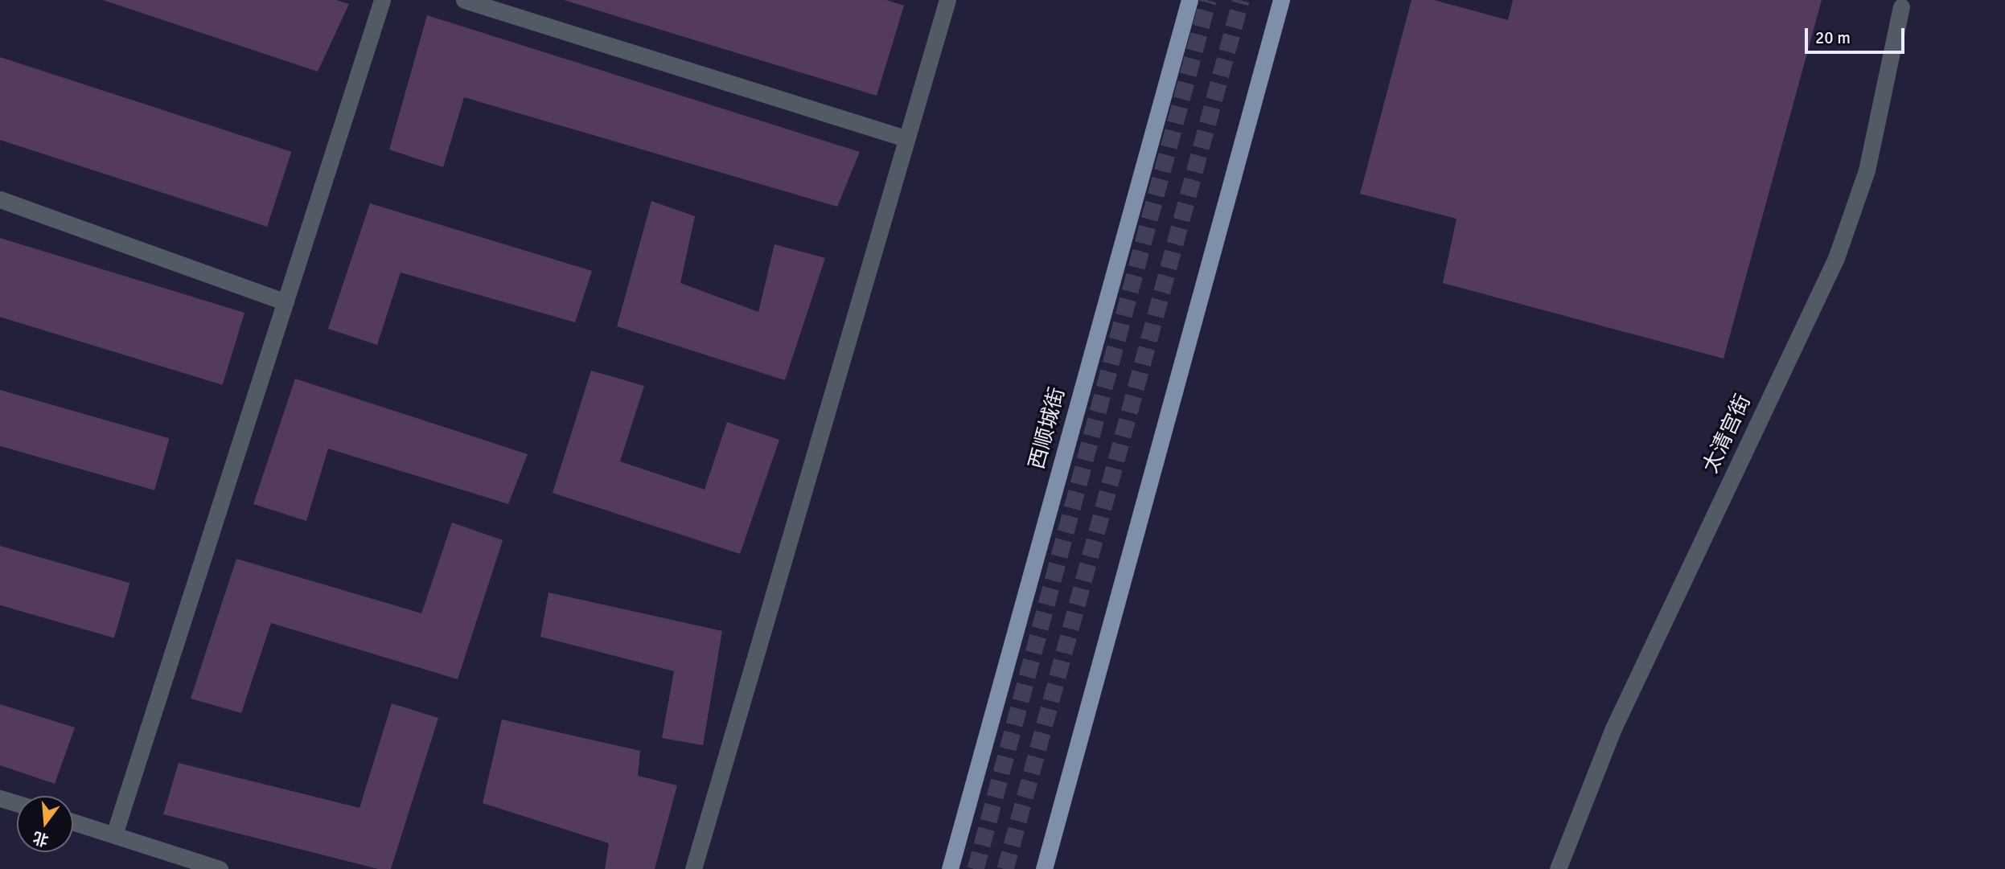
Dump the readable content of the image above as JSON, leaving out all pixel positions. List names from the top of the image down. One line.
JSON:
{"streets":{"main road":["西顺城街"],"street":["太清宫街"]},"scale_bar":"20 m","north":"bottom"}
